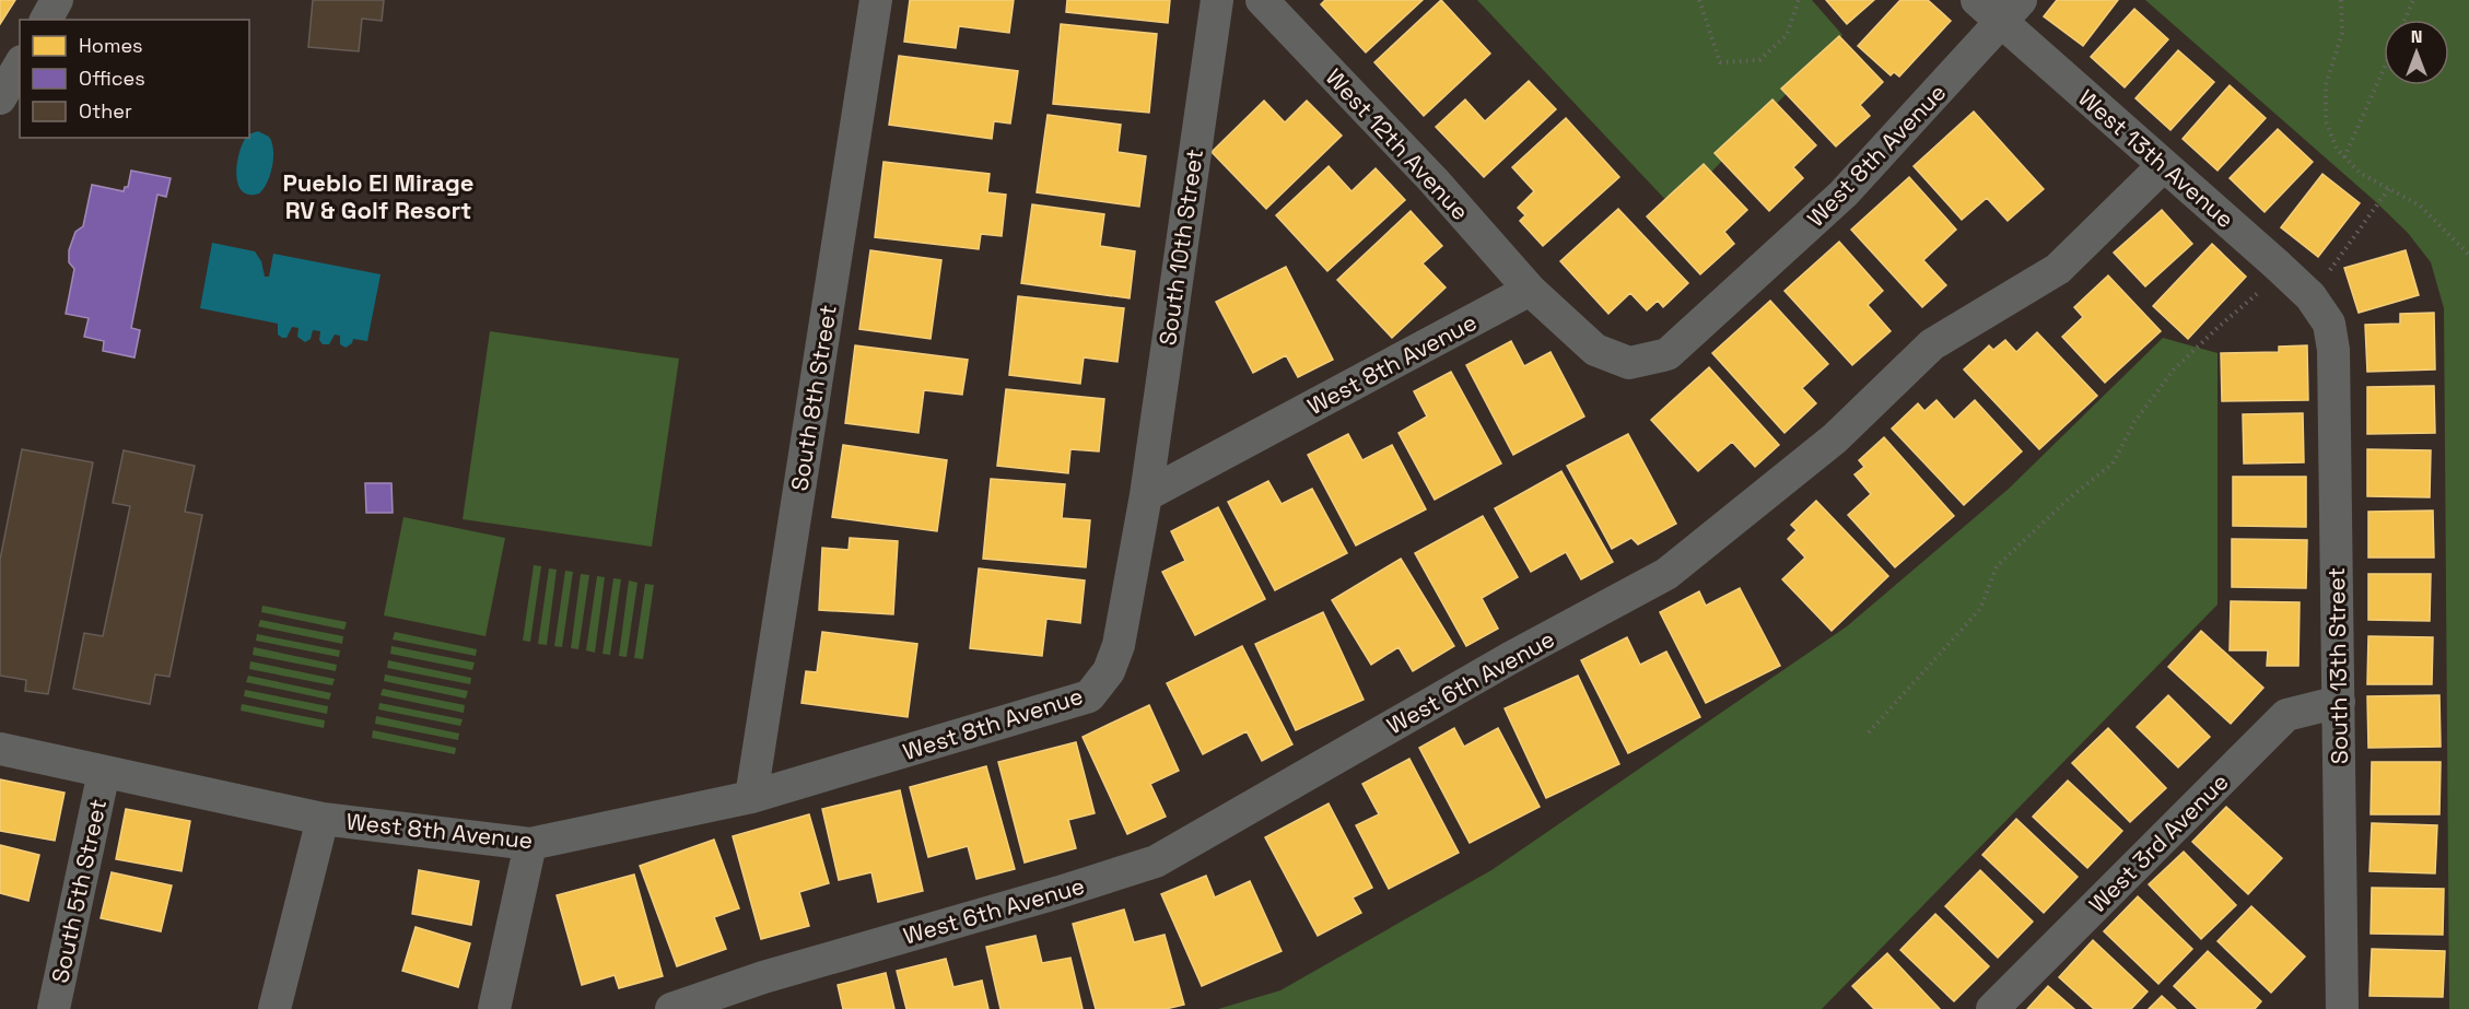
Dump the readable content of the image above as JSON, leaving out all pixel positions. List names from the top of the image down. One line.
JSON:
{"streets":{"street":["West 12th Avenue","West 8th Avenue","West 13th Avenue","South 10th Street","South 8th Street","South 13th Street","West 6th Avenue","West 3rd Avenue","South 5th Street"]},"crossings":[["West 12th Avenue","West 8th Avenue"],["West 8th Avenue","West 13th Avenue"],["West 8th Avenue","South 10th Street"],["West 8th Avenue","South 8th Street"],["West 8th Avenue","South 5th Street"],["West 13th Avenue","South 13th Street"],["West 13th Avenue","West 6th Avenue"],["South 13th Street","West 3rd Avenue"]],"districts":["Pueblo El Mirage RV & Golf Resort"],"legend":["Homes","Offices","Other"],"north":"top"}
